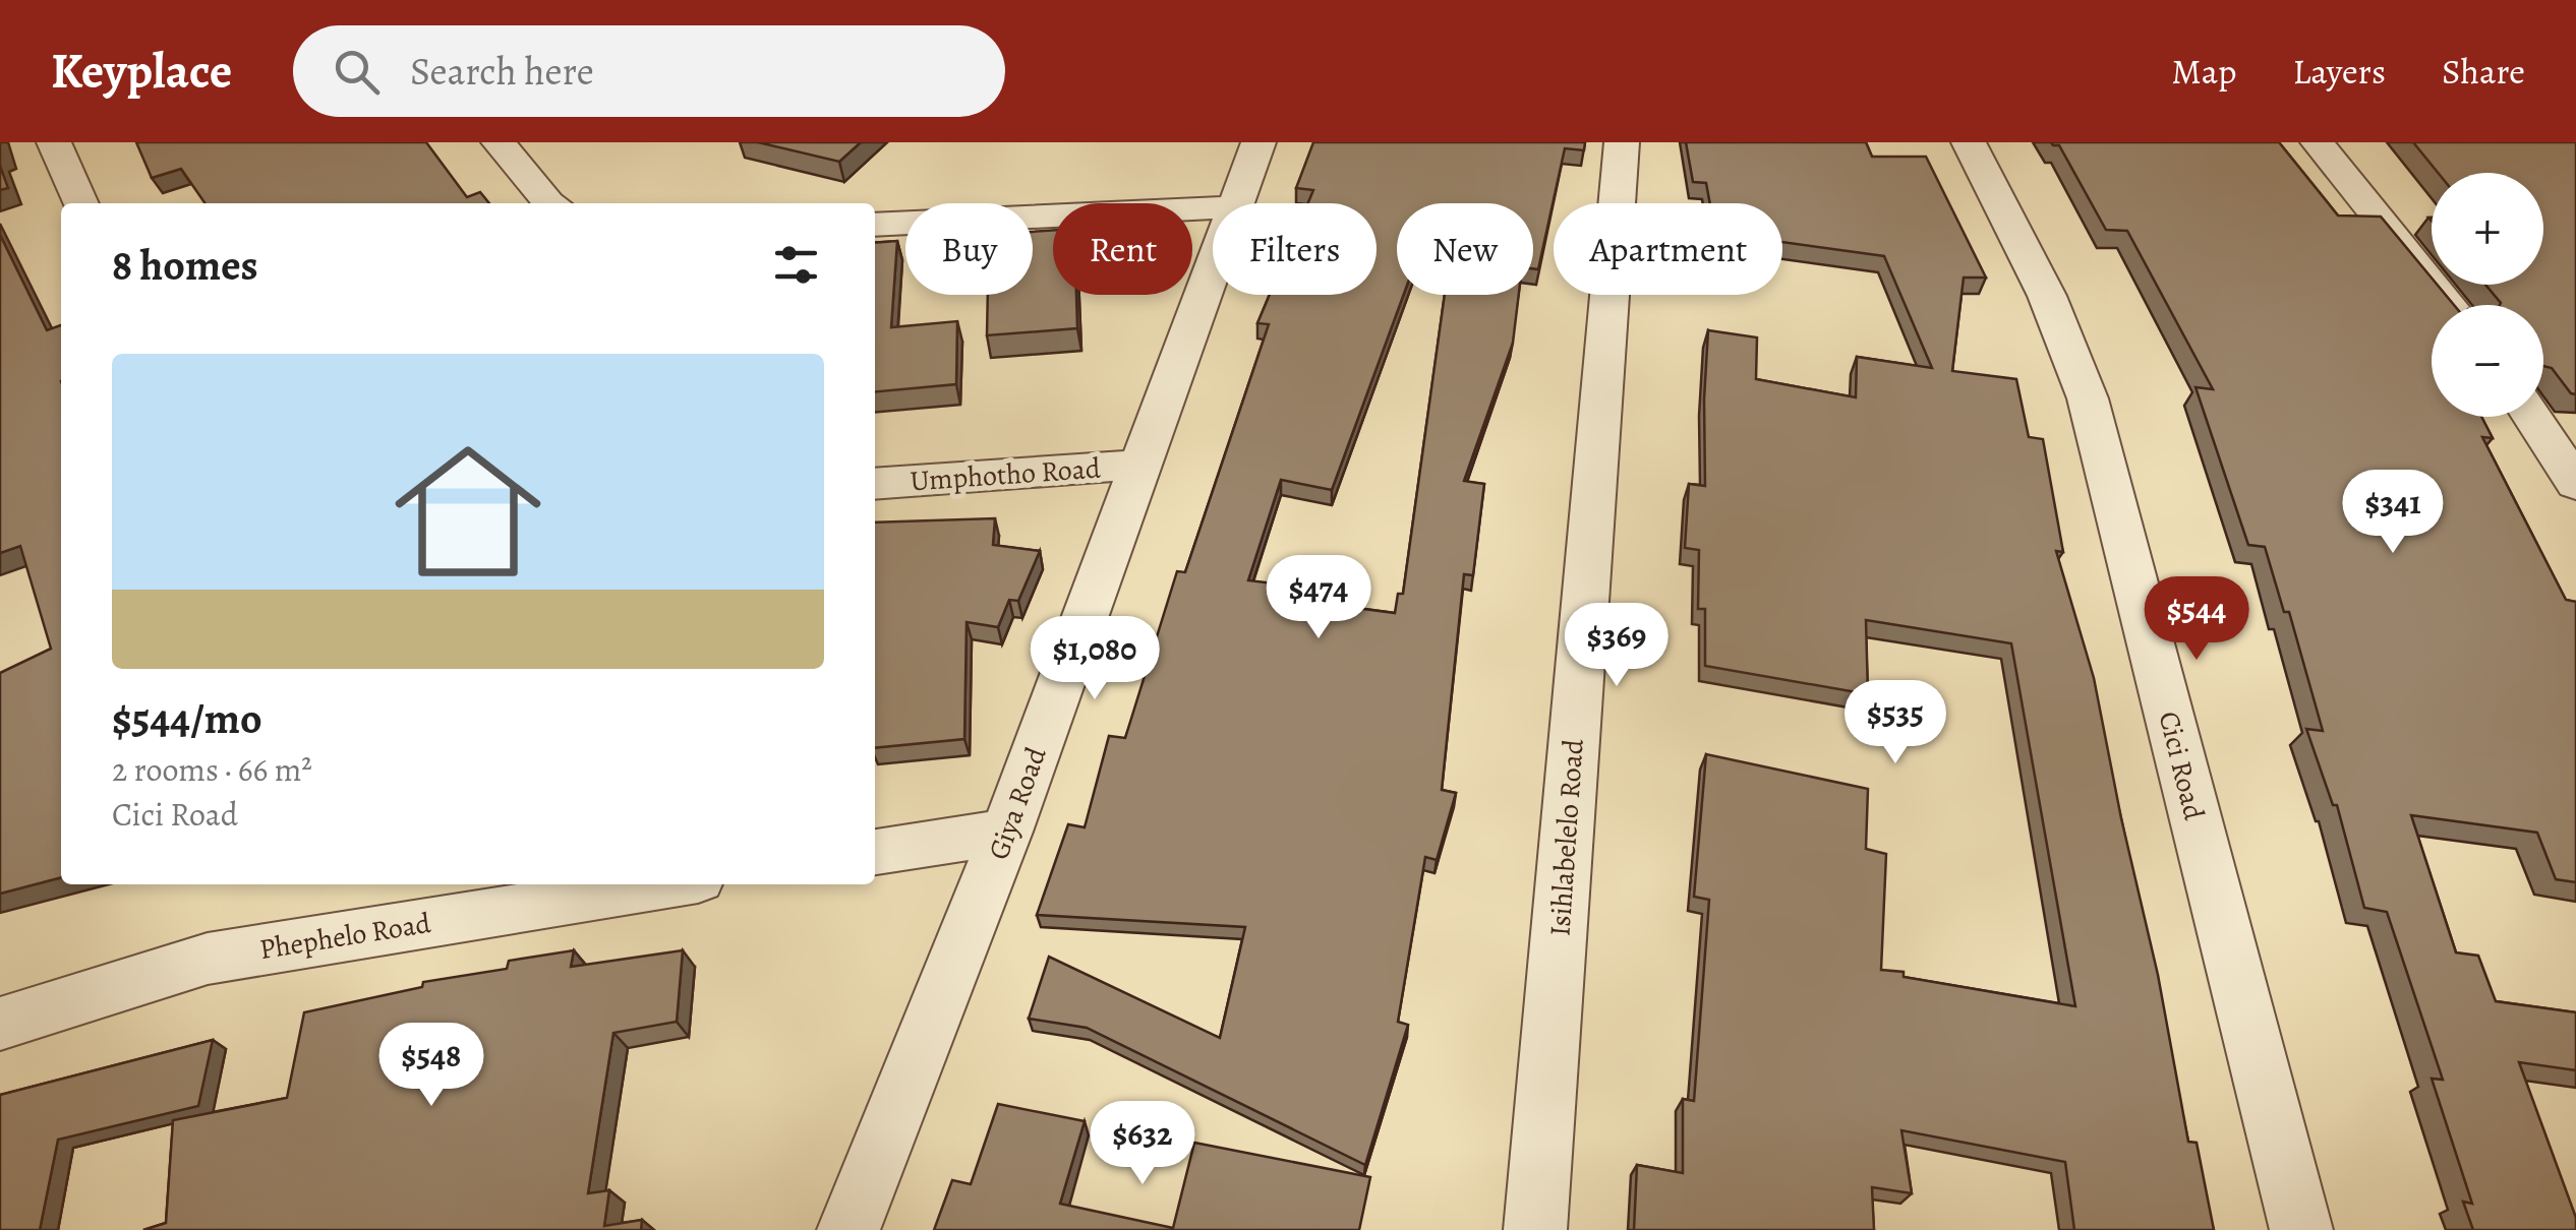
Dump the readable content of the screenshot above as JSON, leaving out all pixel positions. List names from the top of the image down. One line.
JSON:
{"streets":{"street":["Umphotho Road","Cici Road","Giya Road","Isihlabelelo Road","Phephelo Road"]},"crossings":[["Umphotho Road","Giya Road"]],"page":{"header":"Keyplace","search":"Search here","nav":["Map","Layers","Share"],"map_buttons":["+","−"],"chip":["Buy","Rent","Filters","New","Apartment"],"heading":"8 homes","list":[{"name":"$544/mo","note":"2 rooms · 66 m² · Cici Road"}],"price":["$341","$474","$544","$369","$1,080","$535","$548","$632"]}}
